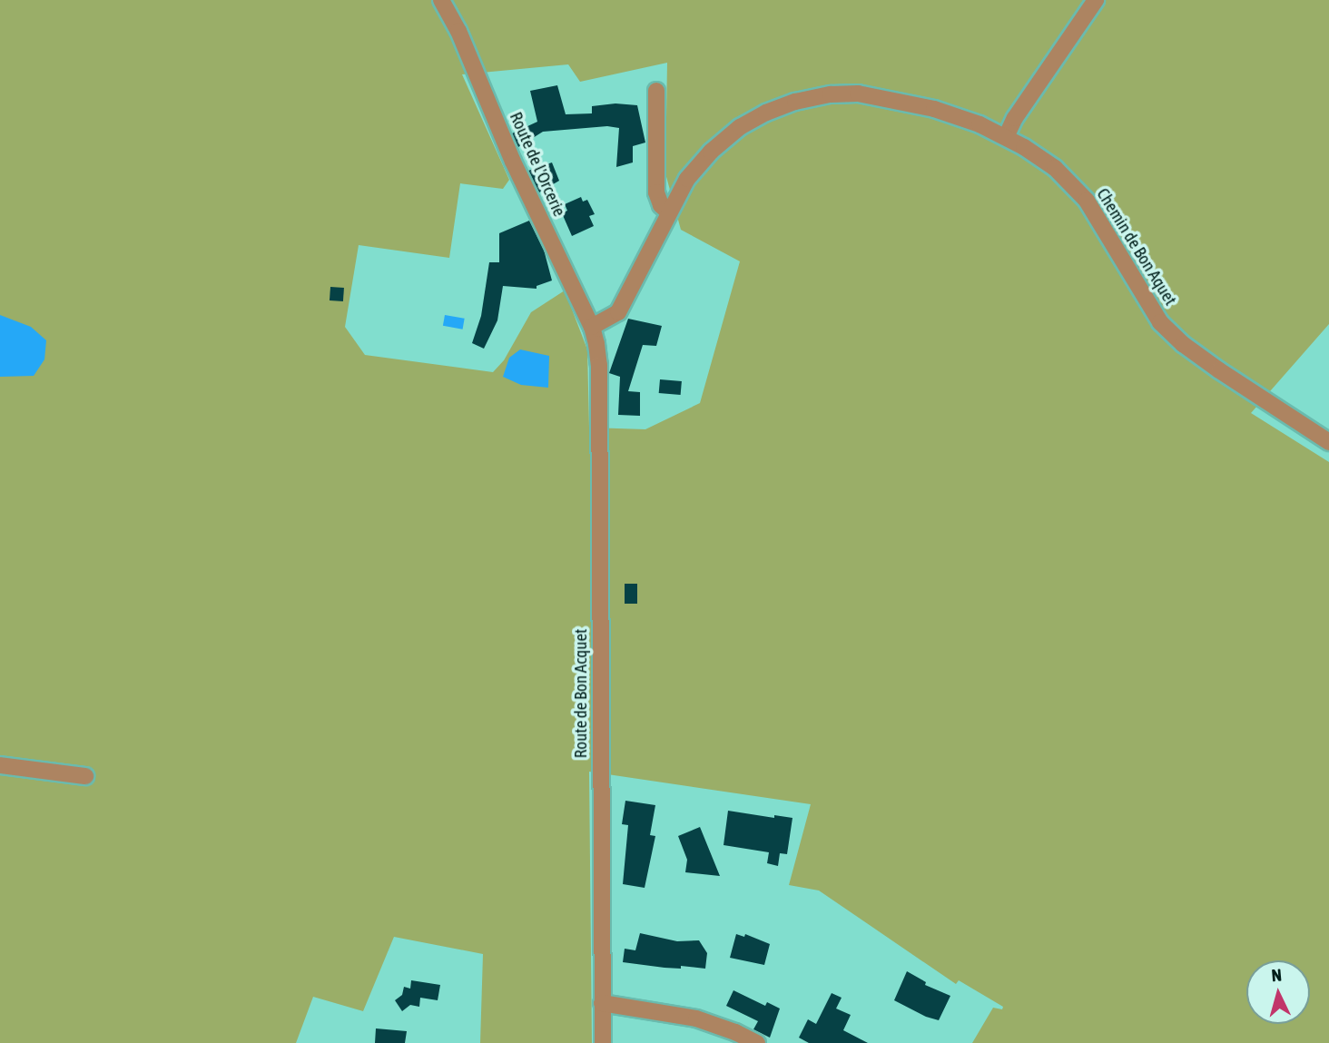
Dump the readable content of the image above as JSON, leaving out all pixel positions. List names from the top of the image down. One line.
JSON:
{"streets":{"street":["Route de l'Orcerie","Chemin de Bon Aquet","Route de Bon Acquet"]},"crossings":[["Route de l'Orcerie","Chemin de Bon Aquet"],["Route de l'Orcerie","Route de Bon Acquet"]],"north":"top"}
